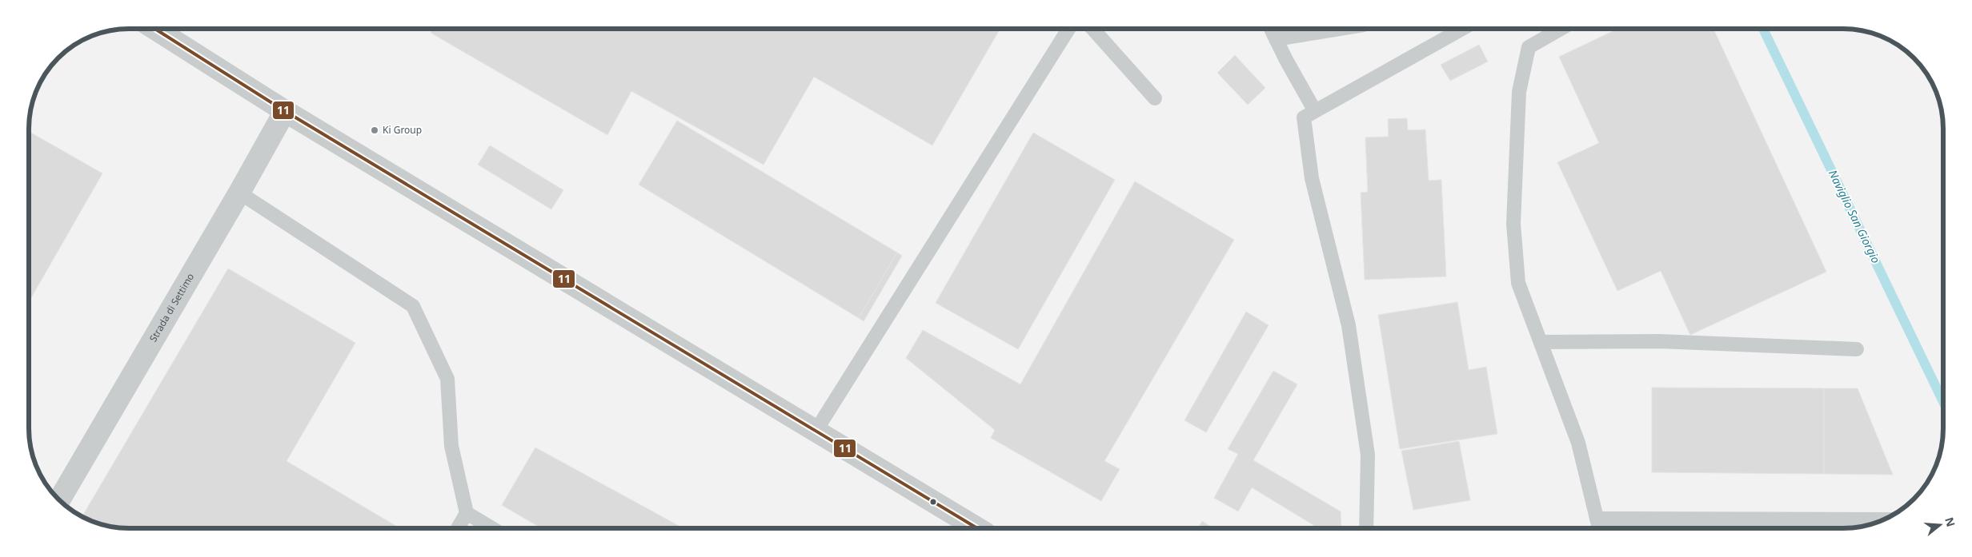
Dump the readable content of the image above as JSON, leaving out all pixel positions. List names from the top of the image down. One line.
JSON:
{"streets":{"street":["Strada di Settimo"]},"water":["Naviglio San Giorgio"],"places":["Ki Group"],"lines":["transit line 11"],"north":"right"}
